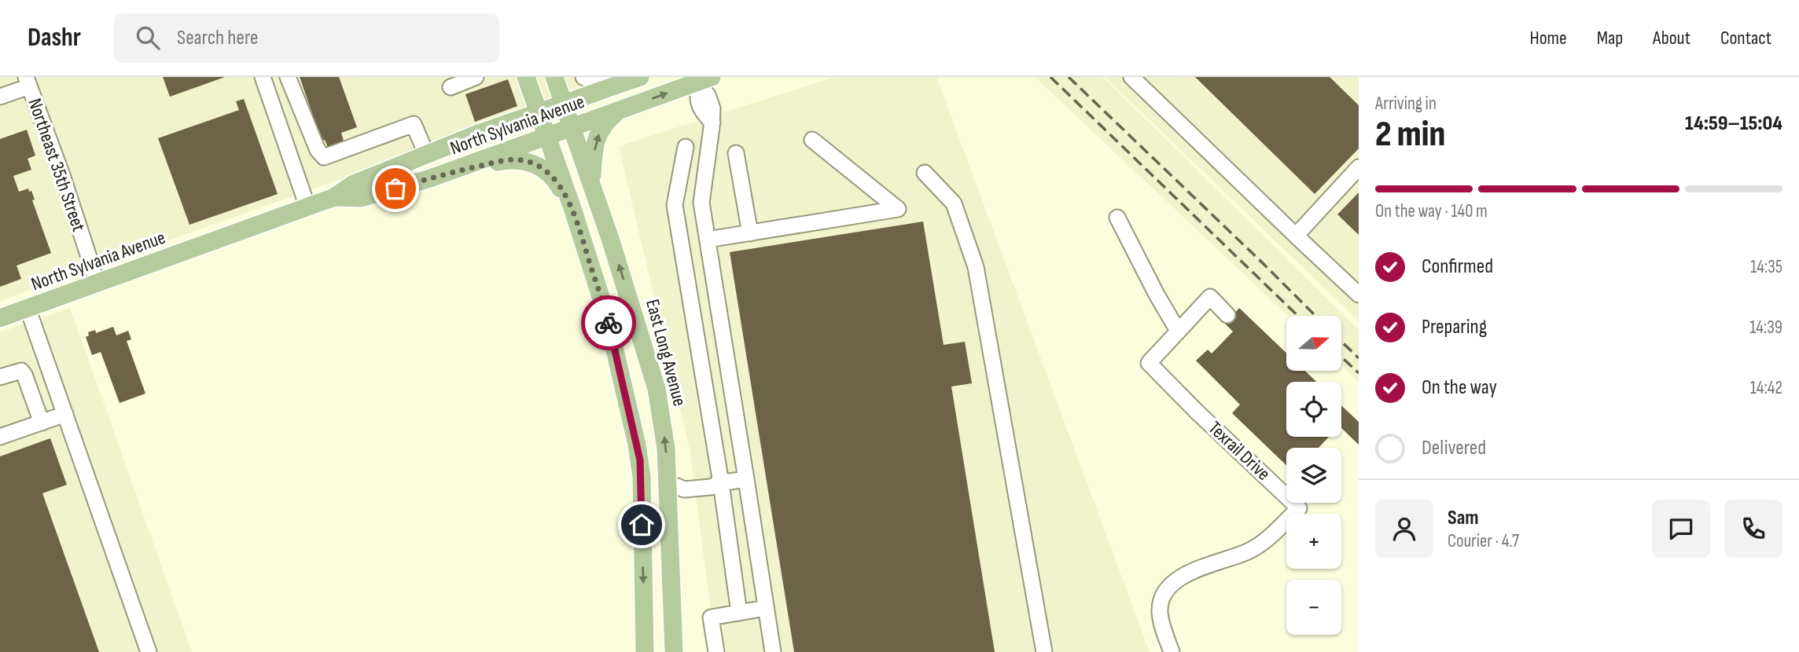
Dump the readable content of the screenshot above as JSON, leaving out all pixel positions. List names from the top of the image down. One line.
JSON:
{"streets":{"main road":["North Sylvania Avenue","East Long Avenue"],"street":["Northeast 35th Street","Texrail Drive"]},"crossings":[["North Sylvania Avenue","Northeast 35th Street"],["North Sylvania Avenue","East Long Avenue"]],"north":"right","page":{"header":"Dashr","search":"Search here","nav":["Home","Map","About","Contact"],"heading":["2 min","Arriving in","14:59–15:04"],"panel":["Sam","Courier · 4.7"],"bar":"On the way · 140 m","list":[["Confirmed","14:35"],["Preparing","14:39"],["On the way","14:42"],"Delivered"],"map_buttons":["+","−"]}}
